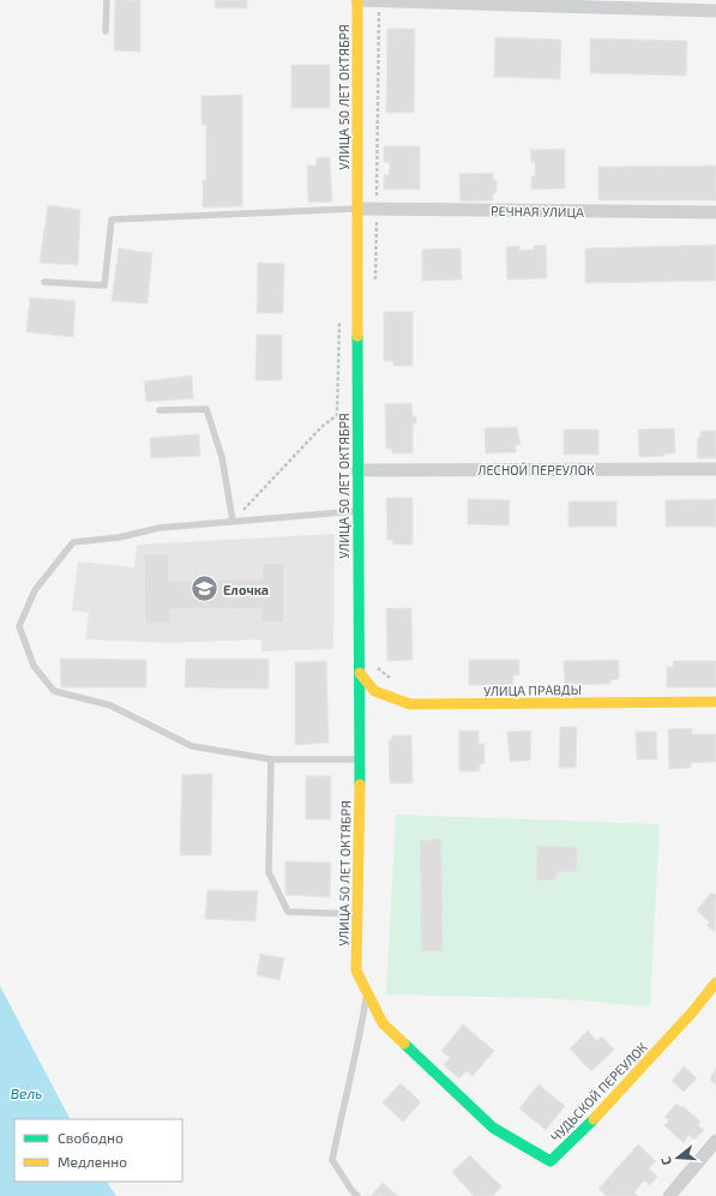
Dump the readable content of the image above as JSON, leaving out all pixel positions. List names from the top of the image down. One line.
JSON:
{"streets":{"street":["УЛИЦА 50 ЛЕТ ОКТЯБРЯ","РЕЧНАЯ УЛИЦА","ЛЕСНОЙ ПЕРЕУЛОК","УЛИЦА ПРАВДЫ","ЧУДЬСКОЙ ПЕРЕУЛОК"]},"crossings":[["УЛИЦА 50 ЛЕТ ОКТЯБРЯ","РЕЧНАЯ УЛИЦА"],["УЛИЦА 50 ЛЕТ ОКТЯБРЯ","ЛЕСНОЙ ПЕРЕУЛОК"],["УЛИЦА 50 ЛЕТ ОКТЯБРЯ","УЛИЦА ПРАВДЫ"],["УЛИЦА 50 ЛЕТ ОКТЯБРЯ","ЧУДЬСКОЙ ПЕРЕУЛОК"]],"water":["Вель"],"places":{"school or university":["Елочка"]},"legend":["Свободно","Медленно"],"north":"left"}
